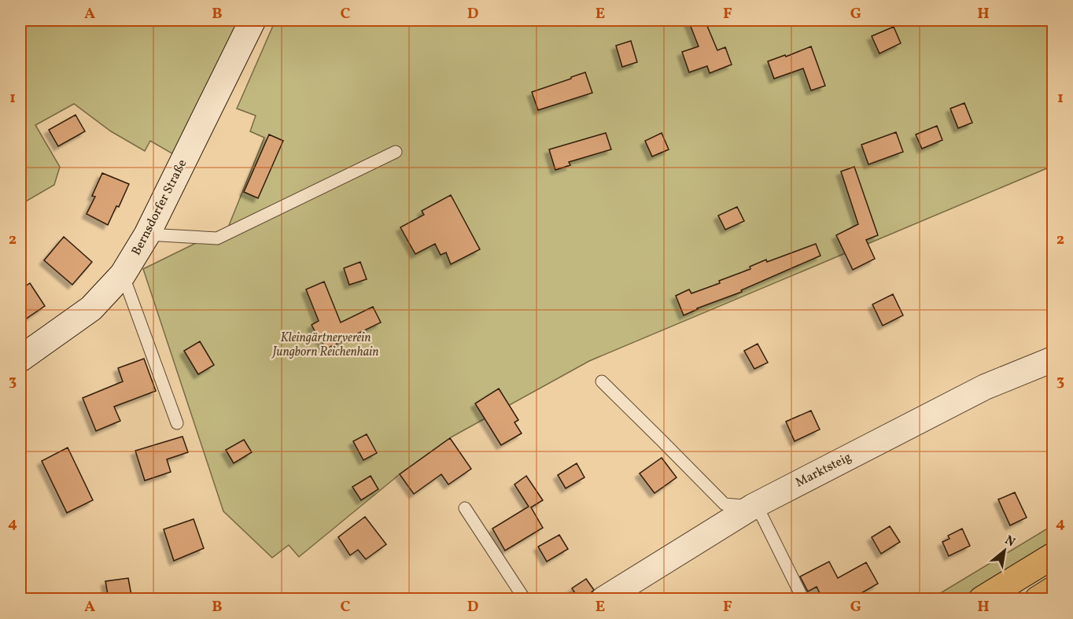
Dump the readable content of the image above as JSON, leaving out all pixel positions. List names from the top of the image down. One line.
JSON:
{"streets":{"street":["Bernsdorfer Straße","Marktsteig"]},"parks":["Kleingärtnerverein Jungborn Reichenhain"],"north":"top right","grid":{"columns":["A","B","C","D","E","F","G","H"],"rows":["1","2","3","4"]}}
